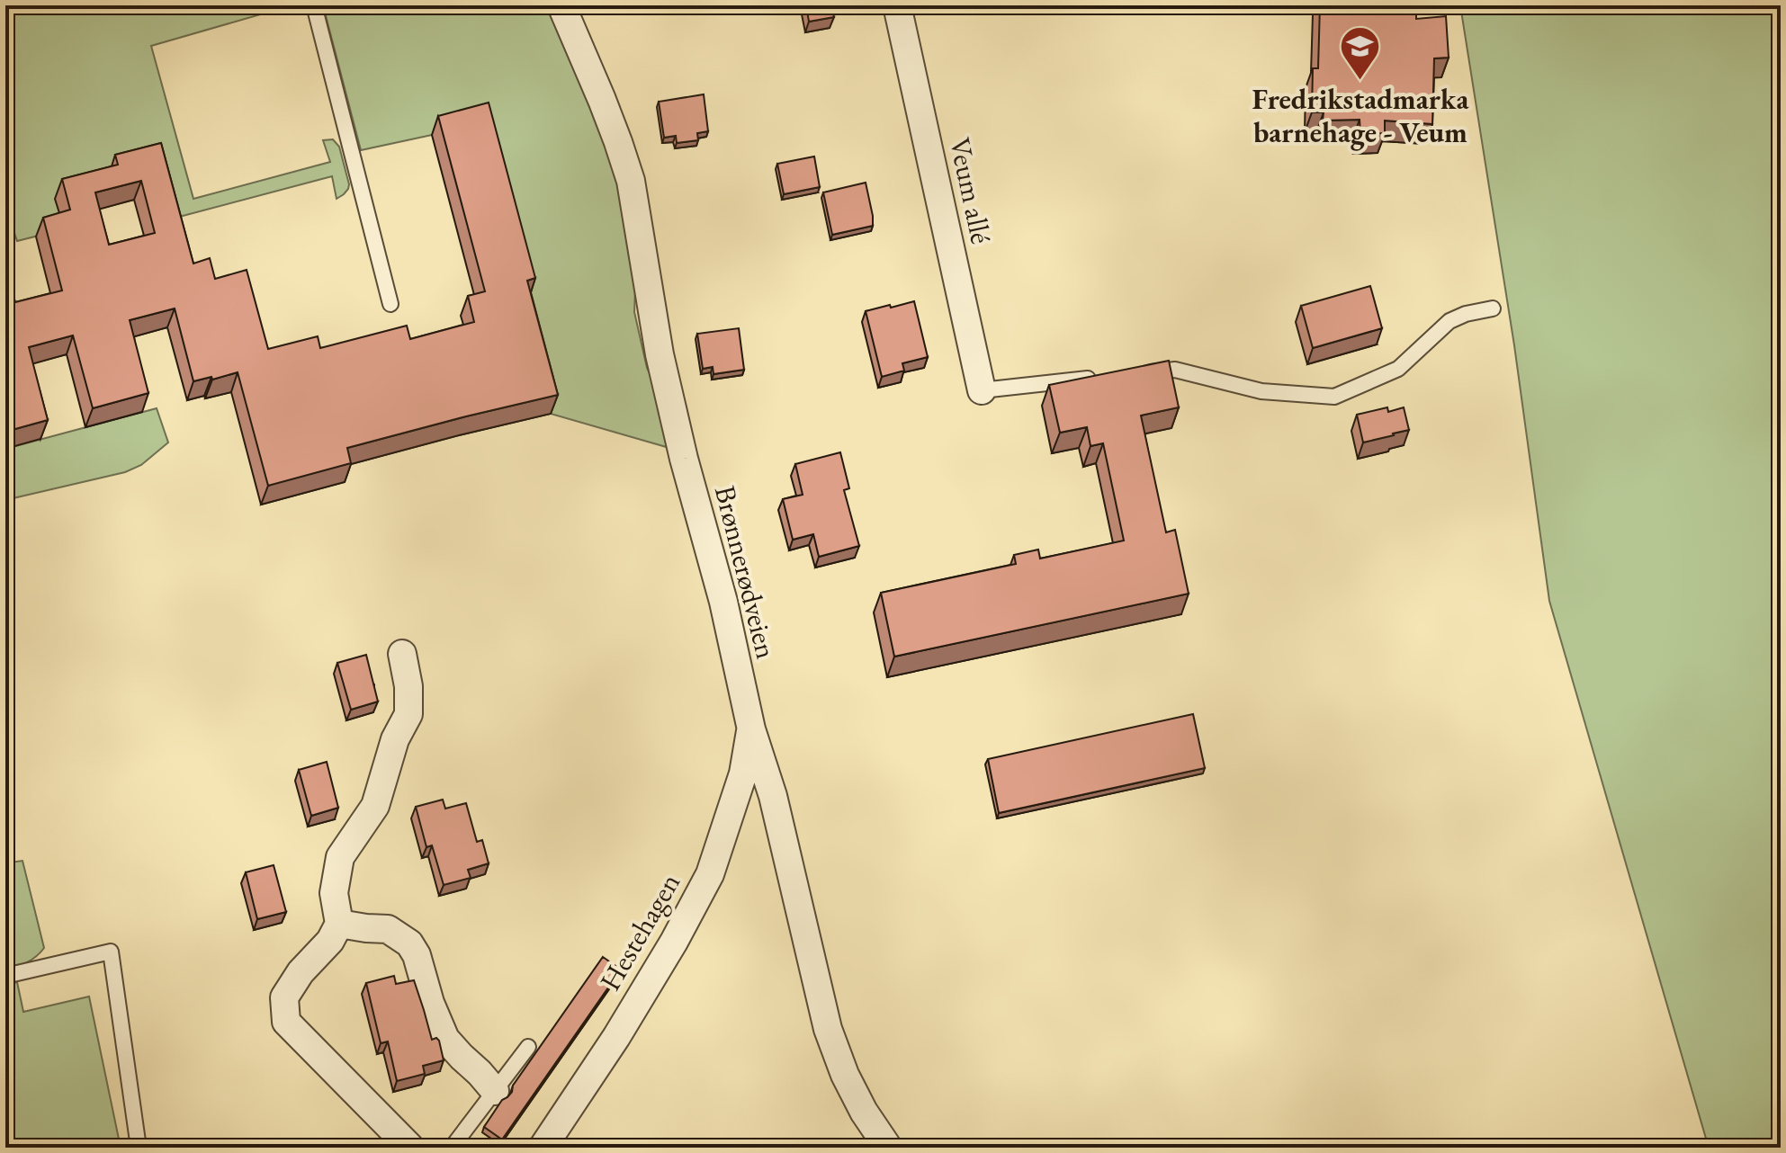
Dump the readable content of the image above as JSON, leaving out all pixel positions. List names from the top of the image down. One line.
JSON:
{"streets":{"street":["Veum allé","Brønnerødveien","Hestehagen"]},"crossings":[["Brønnerødveien","Hestehagen"]],"places":{"school or university":["Fredrikstadmarka barnehage - Veum"]}}
